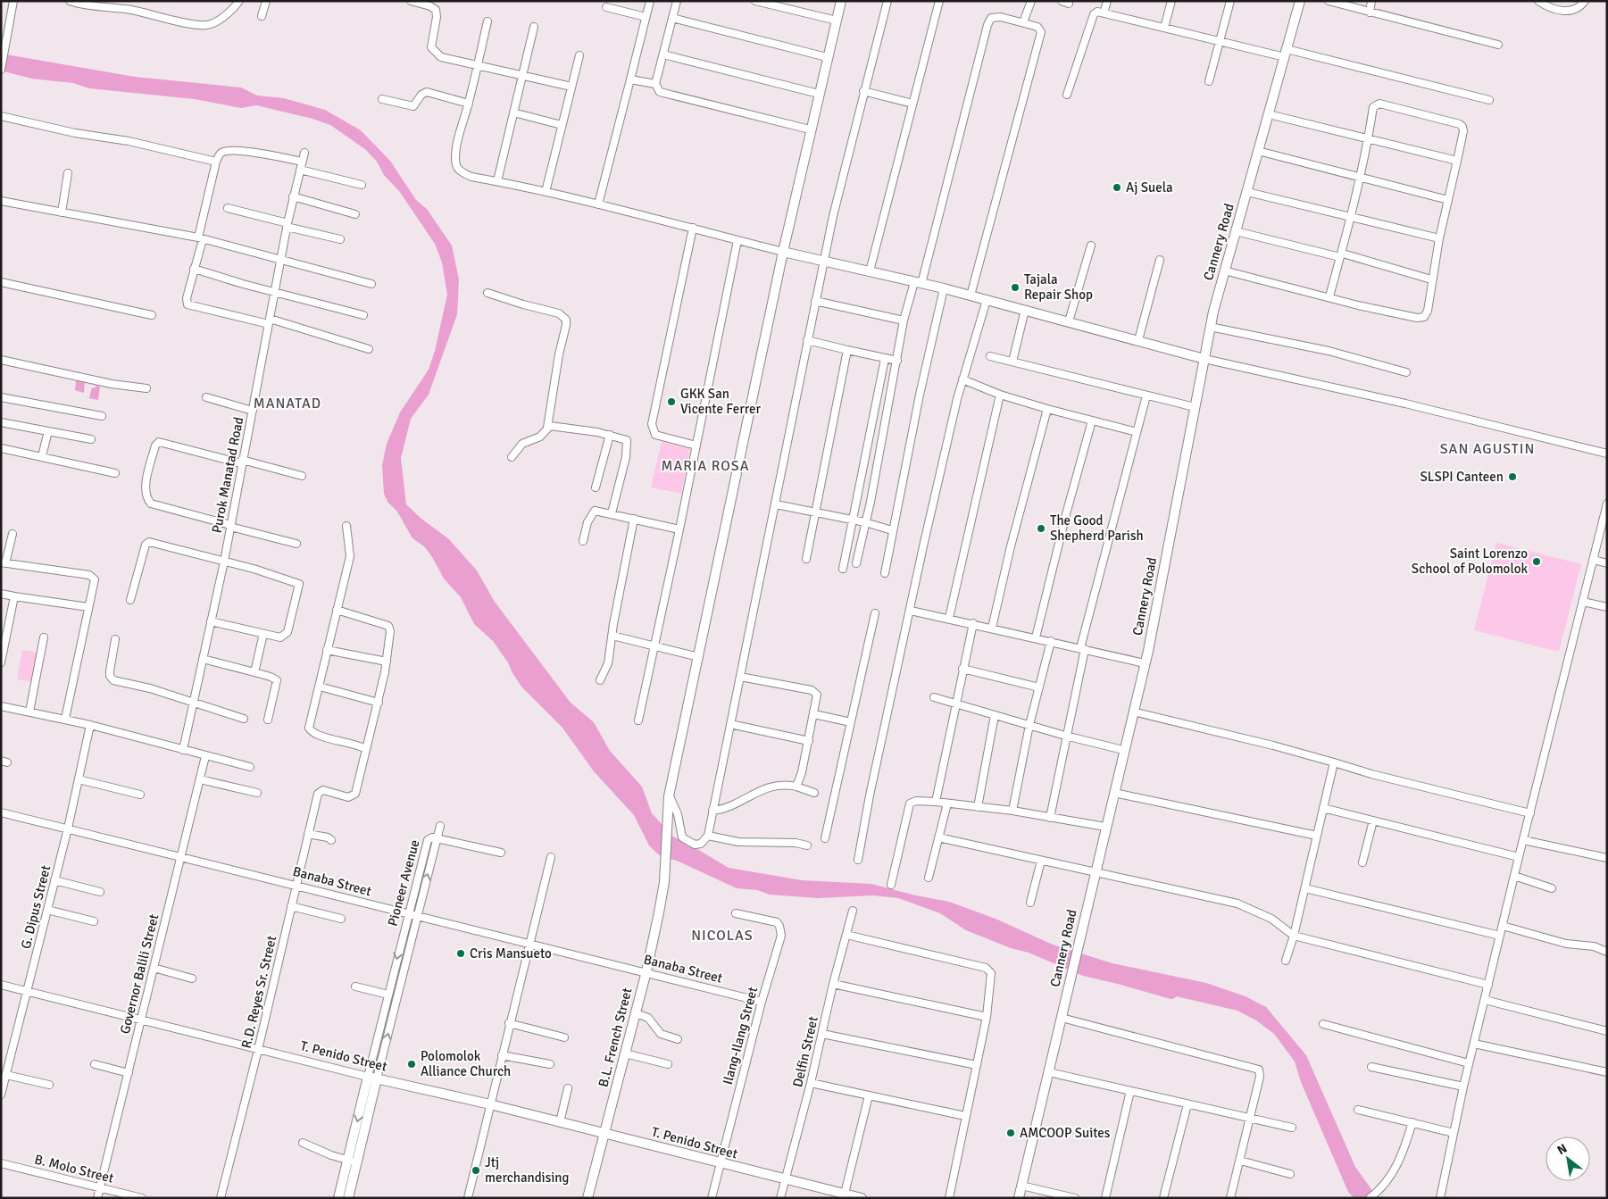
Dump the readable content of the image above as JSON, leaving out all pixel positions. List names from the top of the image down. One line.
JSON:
{"streets":{"street":["Cannery Road","Purok Manatad Road","Banaba Street","Pioneer Avenue","G. Dipus Street","Governor Balili Street","R.D. Reyes Sr. Street","Ilang-Ilang Street","B.L. French Street","Delfin Street","T. Penido Street","B. Molo Street"]},"crossings":[["Banaba Street","Pioneer Avenue"],["Banaba Street","G. Dipus Street"],["Banaba Street","Governor Balili Street"],["Banaba Street","R.D. Reyes Sr. Street"],["Banaba Street","Ilang-Ilang Street"],["Banaba Street","B.L. French Street"],["Pioneer Avenue","T. Penido Street"],["G. Dipus Street","T. Penido Street"],["Governor Balili Street","T. Penido Street"],["Governor Balili Street","B. Molo Street"],["R.D. Reyes Sr. Street","T. Penido Street"],["Ilang-Ilang Street","T. Penido Street"],["B.L. French Street","T. Penido Street"],["Delfin Street","T. Penido Street"]],"districts":["MANATAD","SAN AGUSTIN","MARIA ROSA","NICOLAS"],"places":["Aj Suela","Tajala Repair Shop","GKK San Vicente Ferrer","SLSPI Canteen","The Good Shepherd Parish","Saint Lorenzo School of Polomolok","Cris Mansueto","Polomolok Alliance Church","AMCOOP Suites","Jtj merchandising"],"north":"top left"}
